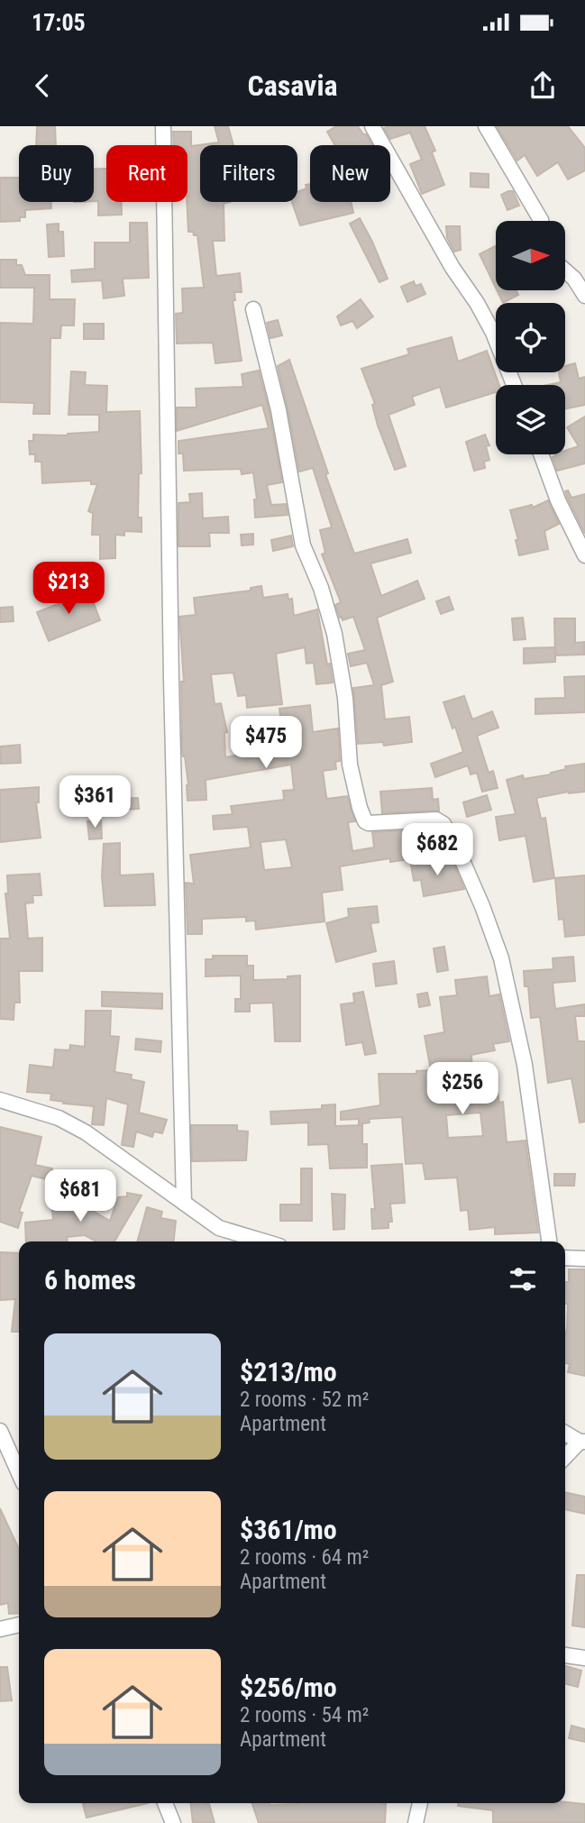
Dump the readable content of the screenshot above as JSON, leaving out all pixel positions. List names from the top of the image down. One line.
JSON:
{"north":"right","page":{"status":"17:05","header":"Casavia","chip":["Buy","Rent","Filters","New"],"price":["$213","$475","$361","$682","$256","$681"],"heading":"6 homes","list":[{"name":"$213/mo","note":"2 rooms · 52 m² · Apartment"},{"name":"$361/mo","note":"2 rooms · 64 m² · Apartment"},{"name":"$256/mo","note":"2 rooms · 54 m² · Apartment"}]}}
